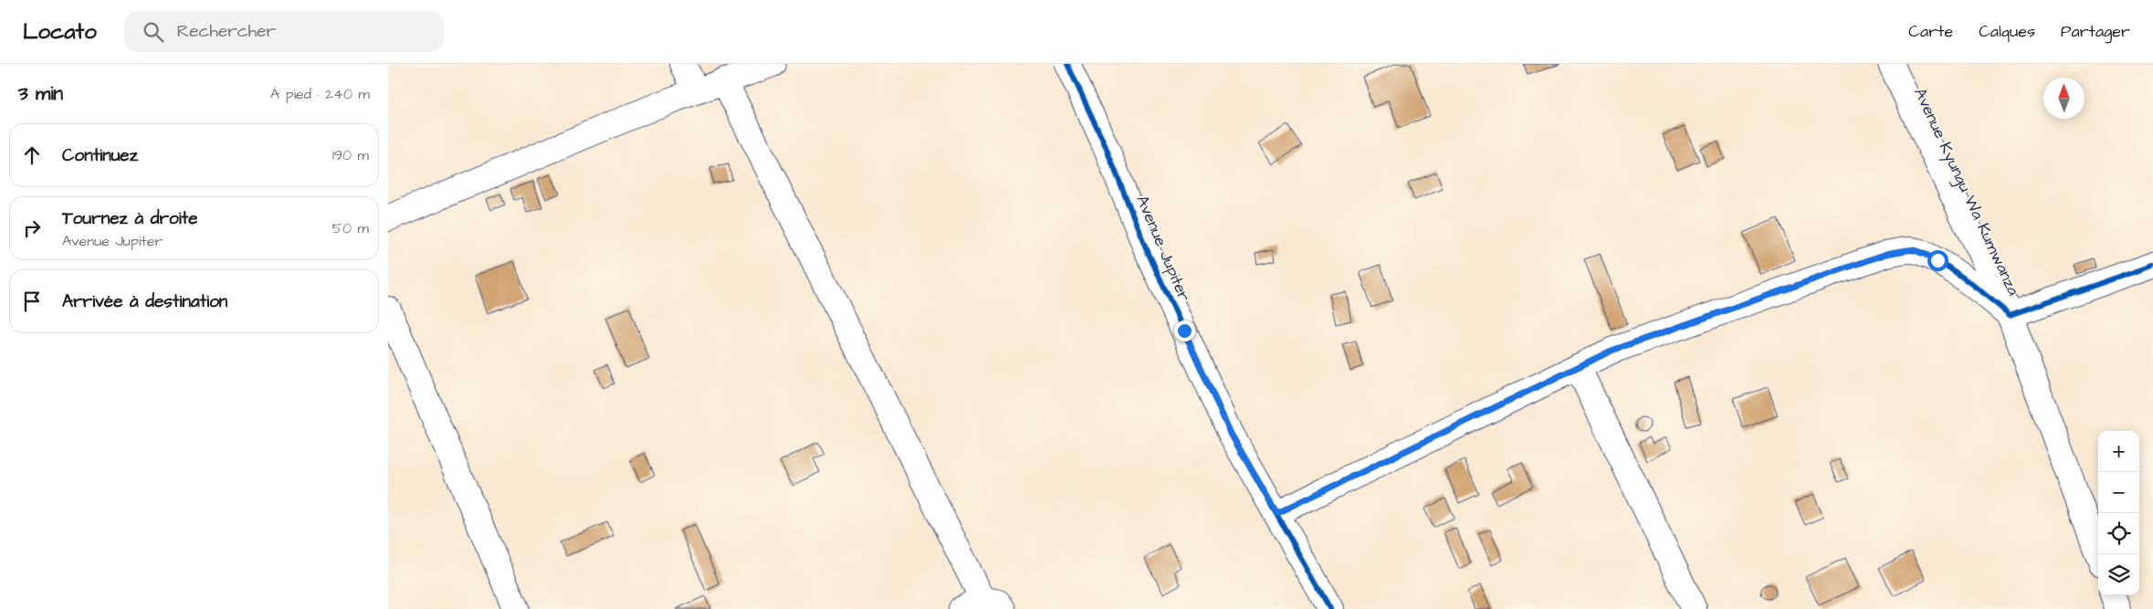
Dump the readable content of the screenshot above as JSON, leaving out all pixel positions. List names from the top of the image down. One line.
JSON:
{"streets":{"street":["Avenue Kyungu Wa Kumwanza","Avenue Jupiter"]},"north":"top","page":{"header":"Locato","search":"Rechercher","nav":["Carte","Calques","Partager"],"heading":["3 min","À pied · 240 m"],"list":[["Continuez","190 m"],["Tournez à droite","Avenue Jupiter","50 m"],"Arrivée à destination"],"map_buttons":["+","−"]}}
